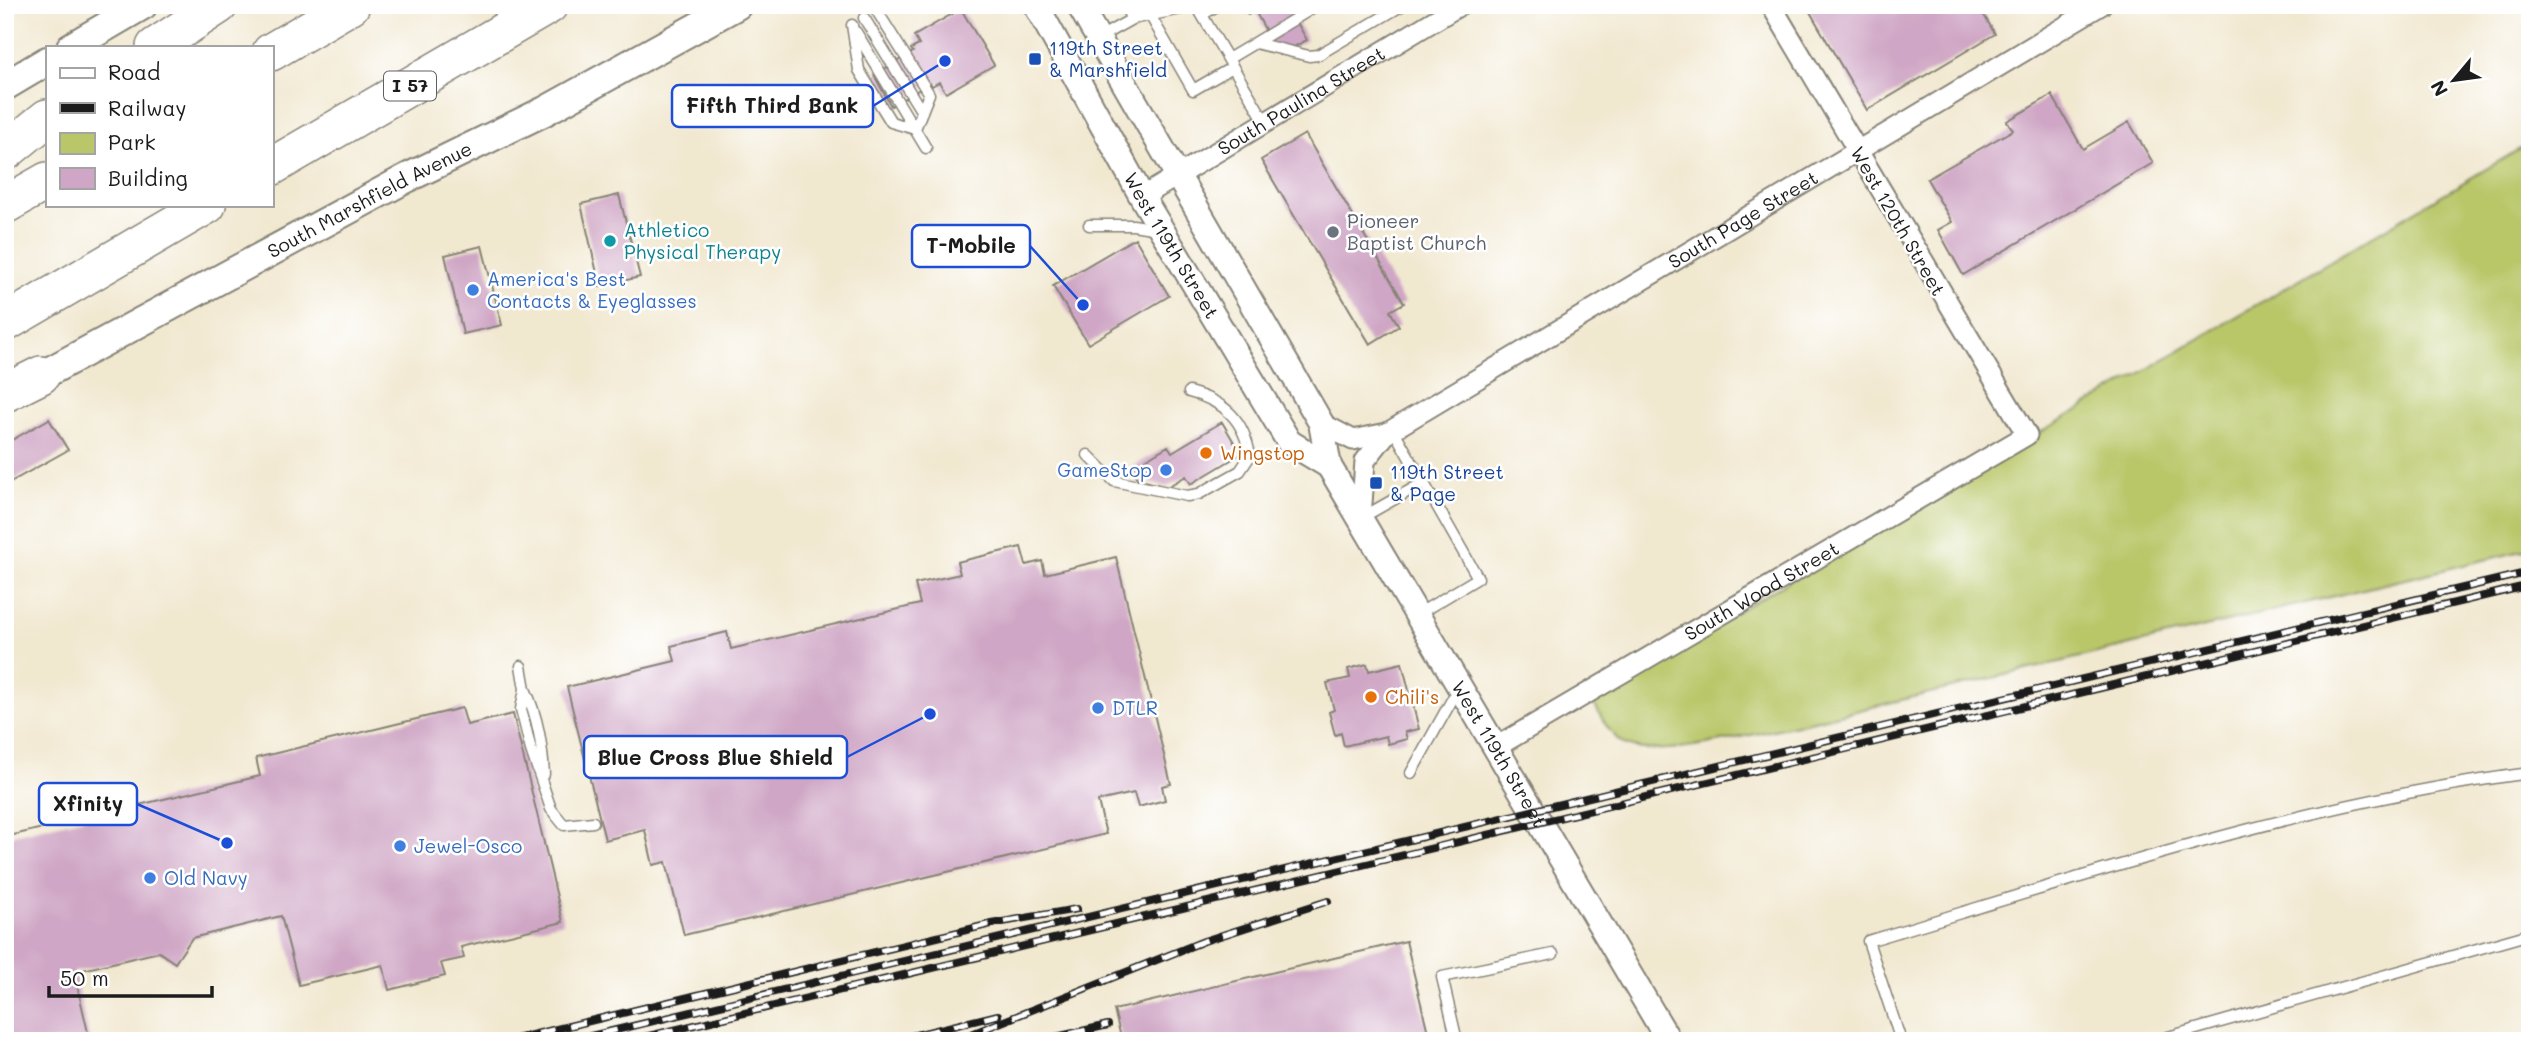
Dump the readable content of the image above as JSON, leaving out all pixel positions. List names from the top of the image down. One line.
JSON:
{"streets":{"highway":["I 57"],"main road":["South Marshfield Avenue"],"street":["South Paulina Street","South Page Street","West 120th Street","West 119th Street","South Wood Street"]},"crossings":[["South Paulina Street","West 119th Street"],["South Page Street","West 120th Street"],["South Page Street","West 119th Street"],["West 120th Street","South Wood Street"],["West 119th Street","South Wood Street"]],"places":{"transit":["119th Street & Marshfield","119th Street & Page"],"other":["Fifth Third Bank","Pioneer Baptist Church","Athletico Physical Therapy","America's Best Contacts & Eyeglasses","T-Mobile","Wingstop","GameStop","Chili's","DTLR","Blue Cross Blue Shield","Xfinity","Jewel-Osco","Old Navy"]},"legend":["Road","Railway","Park","Building"],"scale_bar":"50 m","north":"bottom left"}
